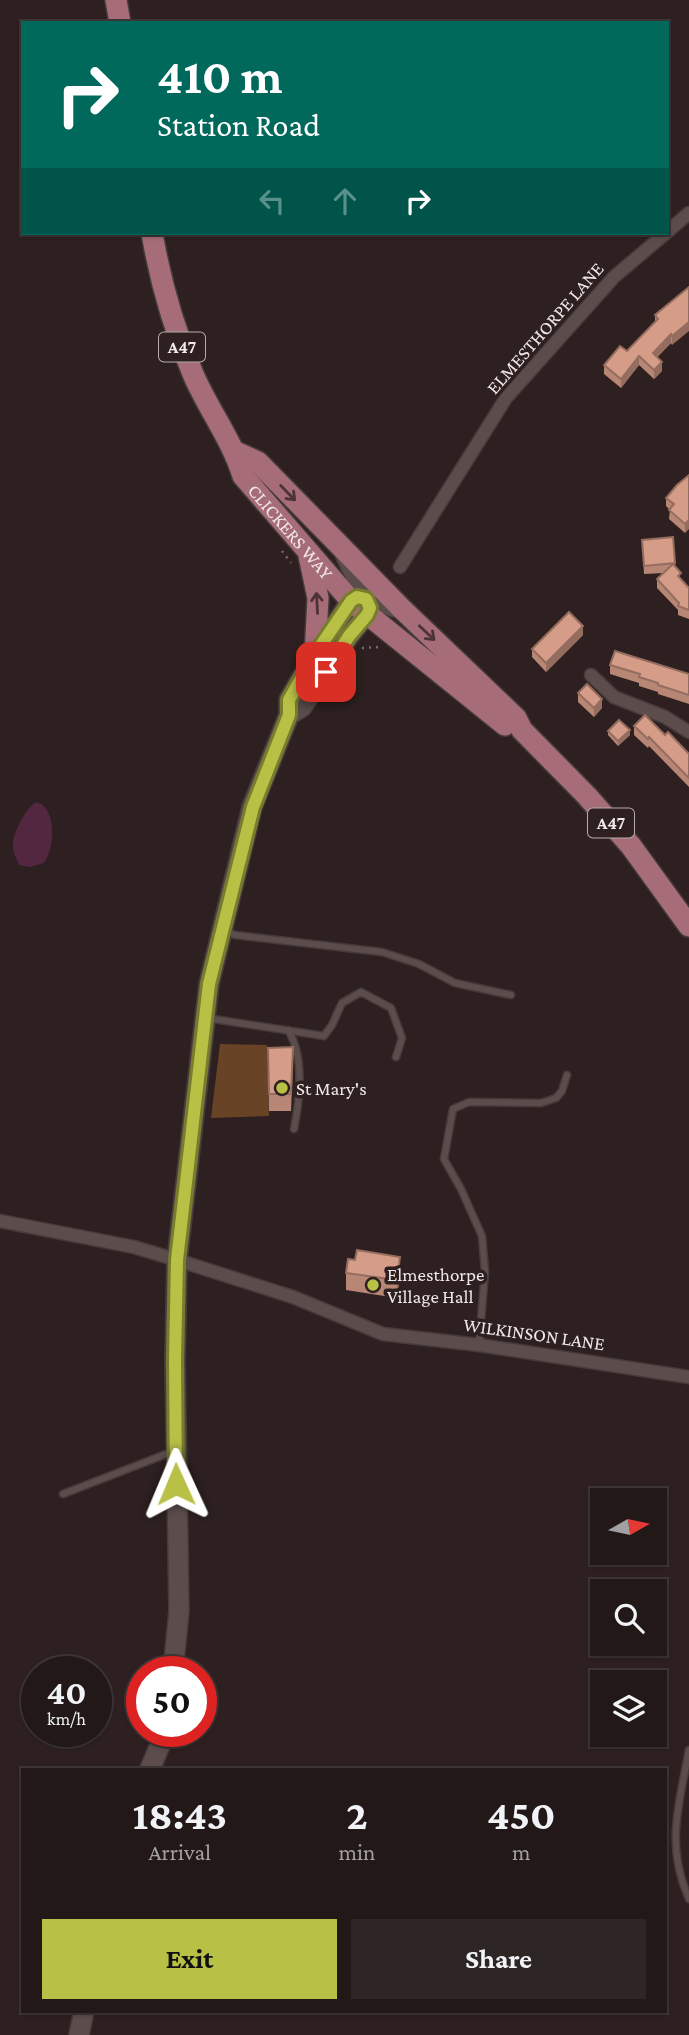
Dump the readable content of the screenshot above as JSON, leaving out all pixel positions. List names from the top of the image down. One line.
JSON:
{"streets":{"main road":["A47","CLICKERS WAY"],"street":["ELMESTHORPE LANE","WILKINSON LANE"]},"places":["St Mary's","Elmesthorpe Village Hall"],"north":"right","page":{"turn":["410 m","Station Road"],"speed":"40 km/h","limit":"50","eta":["18:43","Arrival","2","min","450","m"],"buttons":["Exit","Share"]}}
